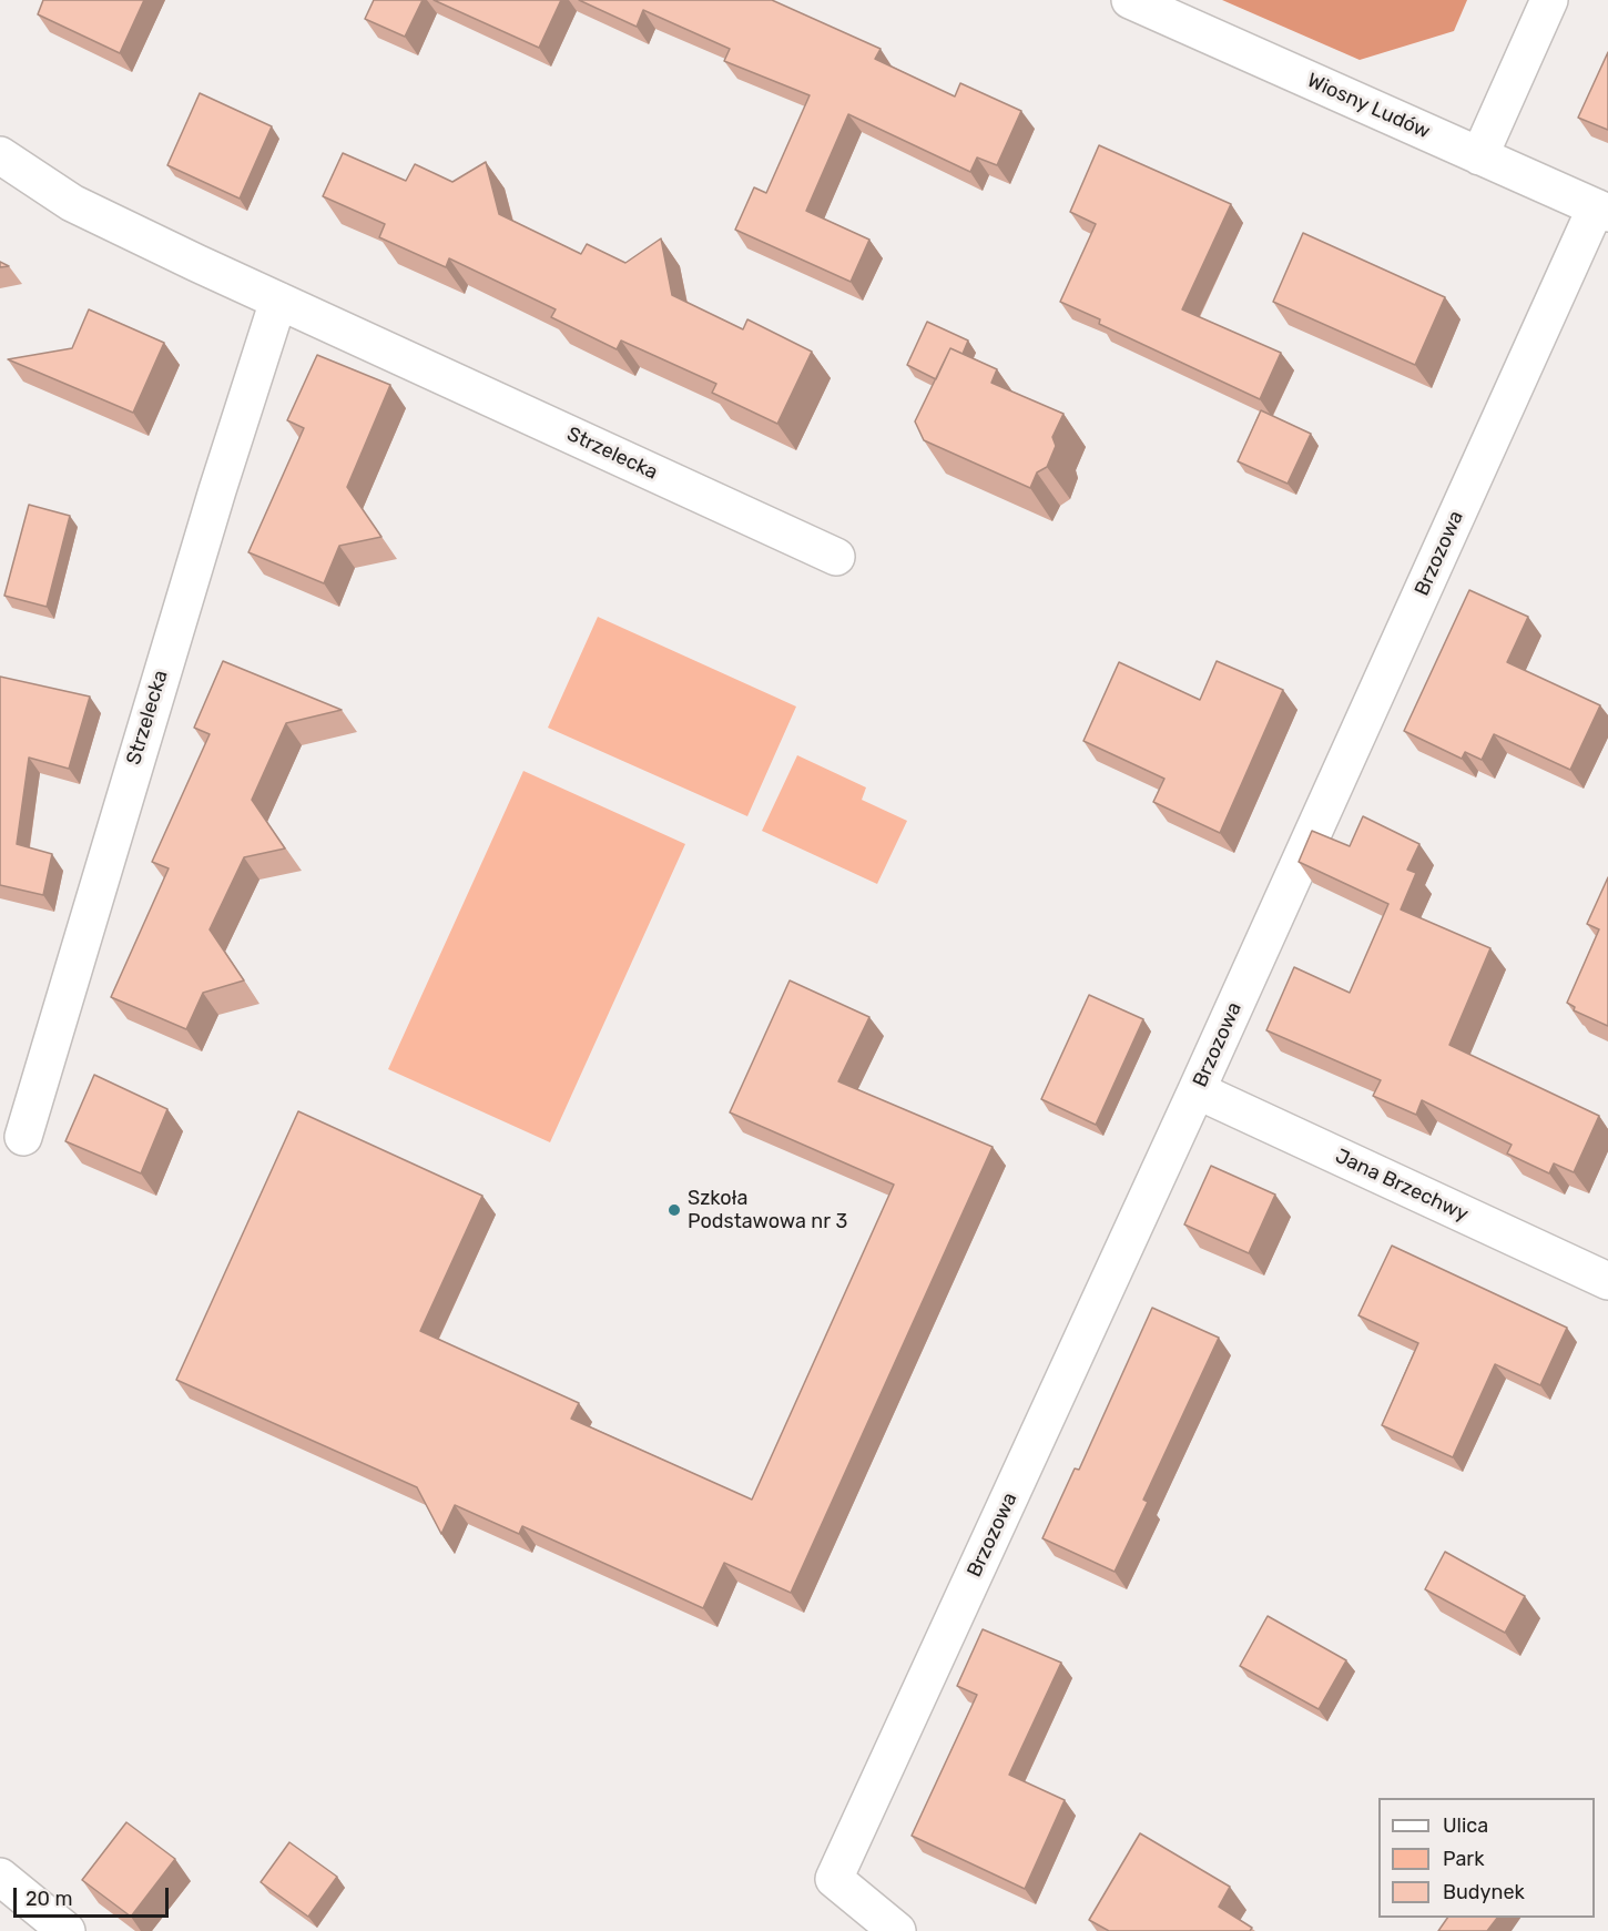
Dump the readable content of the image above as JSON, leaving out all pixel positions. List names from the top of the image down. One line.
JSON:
{"streets":{"street":["Wiosny Ludów","Strzelecka","Brzozowa","Jana Brzechwy"]},"crossings":[["Wiosny Ludów","Brzozowa"],["Brzozowa","Jana Brzechwy"]],"places":["Szkoła Podstawowa nr 3"],"legend":["Ulica","Park","Budynek"],"scale_bar":"20 m"}
